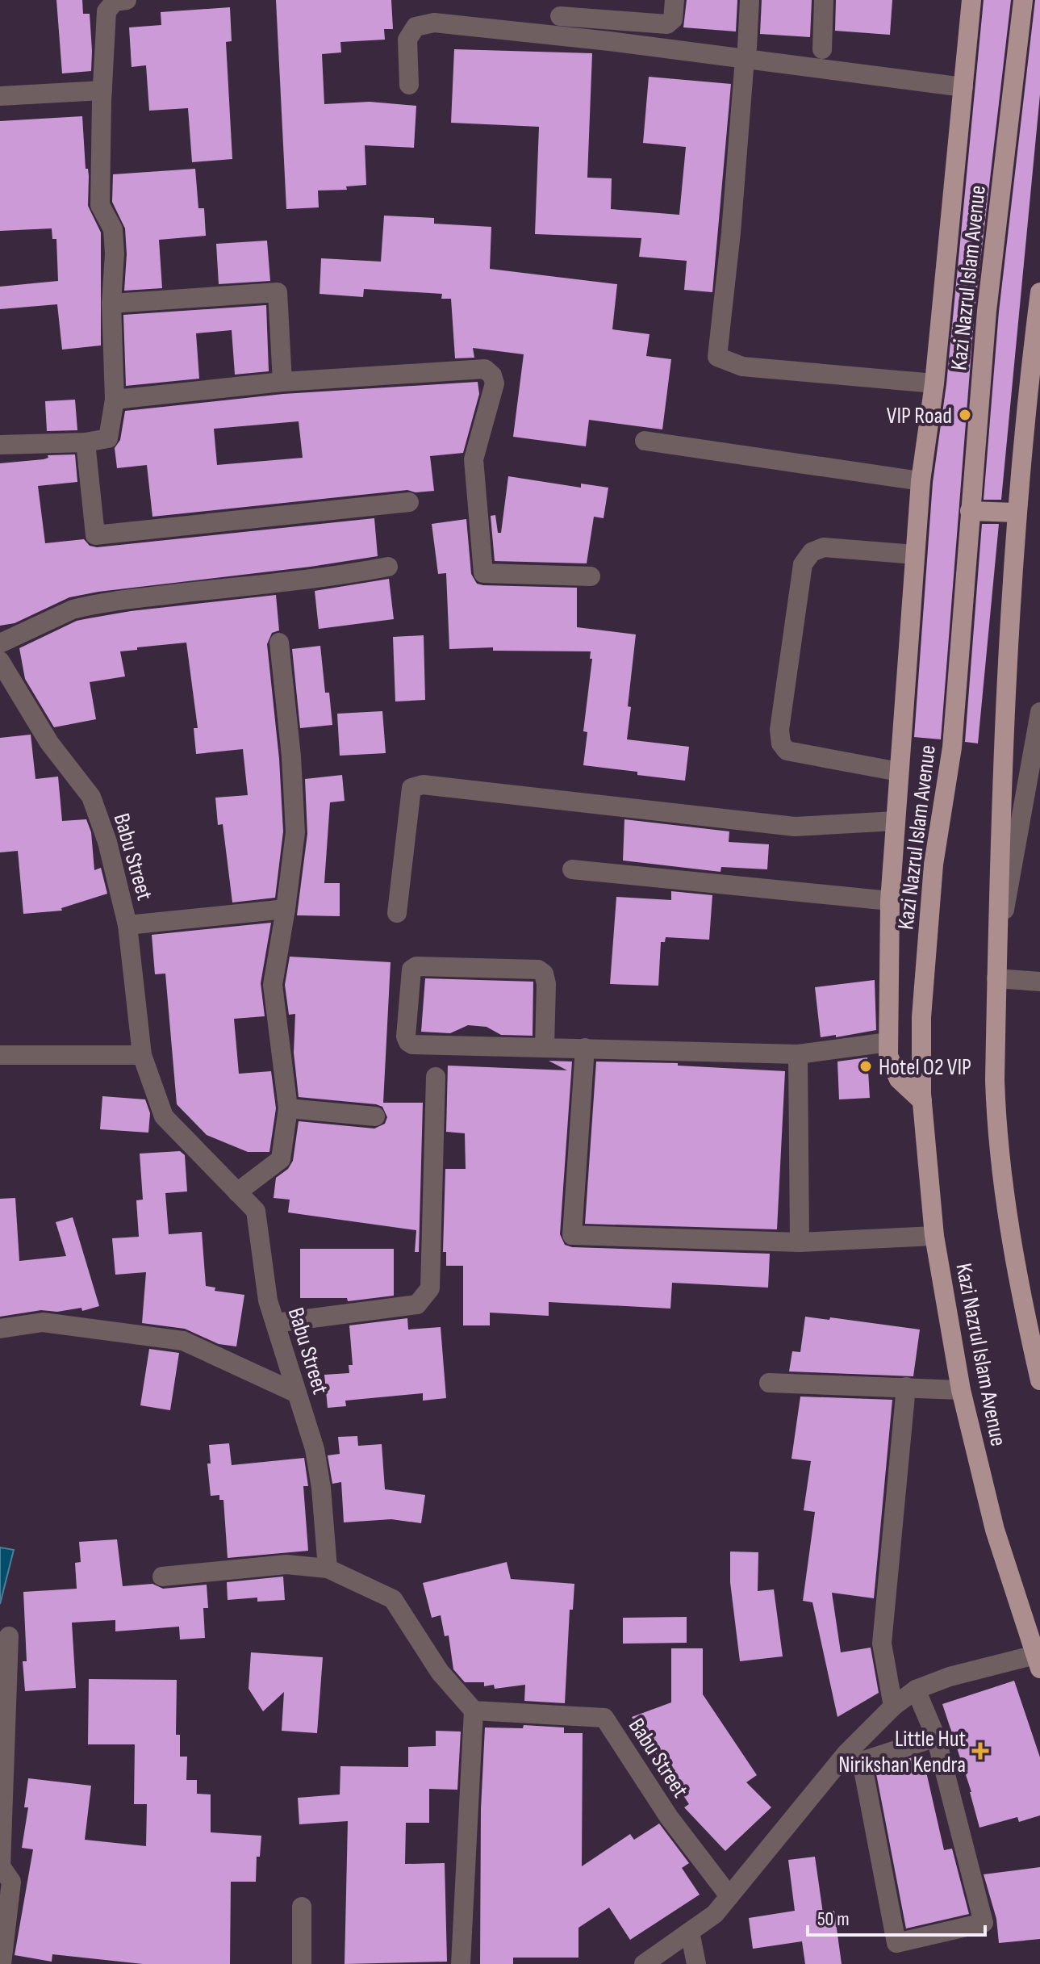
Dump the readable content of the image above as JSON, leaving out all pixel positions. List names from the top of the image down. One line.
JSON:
{"streets":{"main road":["Kazi Nazrul Islam Avenue"],"street":["Babu Street"]},"places":{"other":["VIP Road","Hotel O2 VIP"],"health":["Little Hut Nirikshan Kendra"]},"scale_bar":"50 m"}
